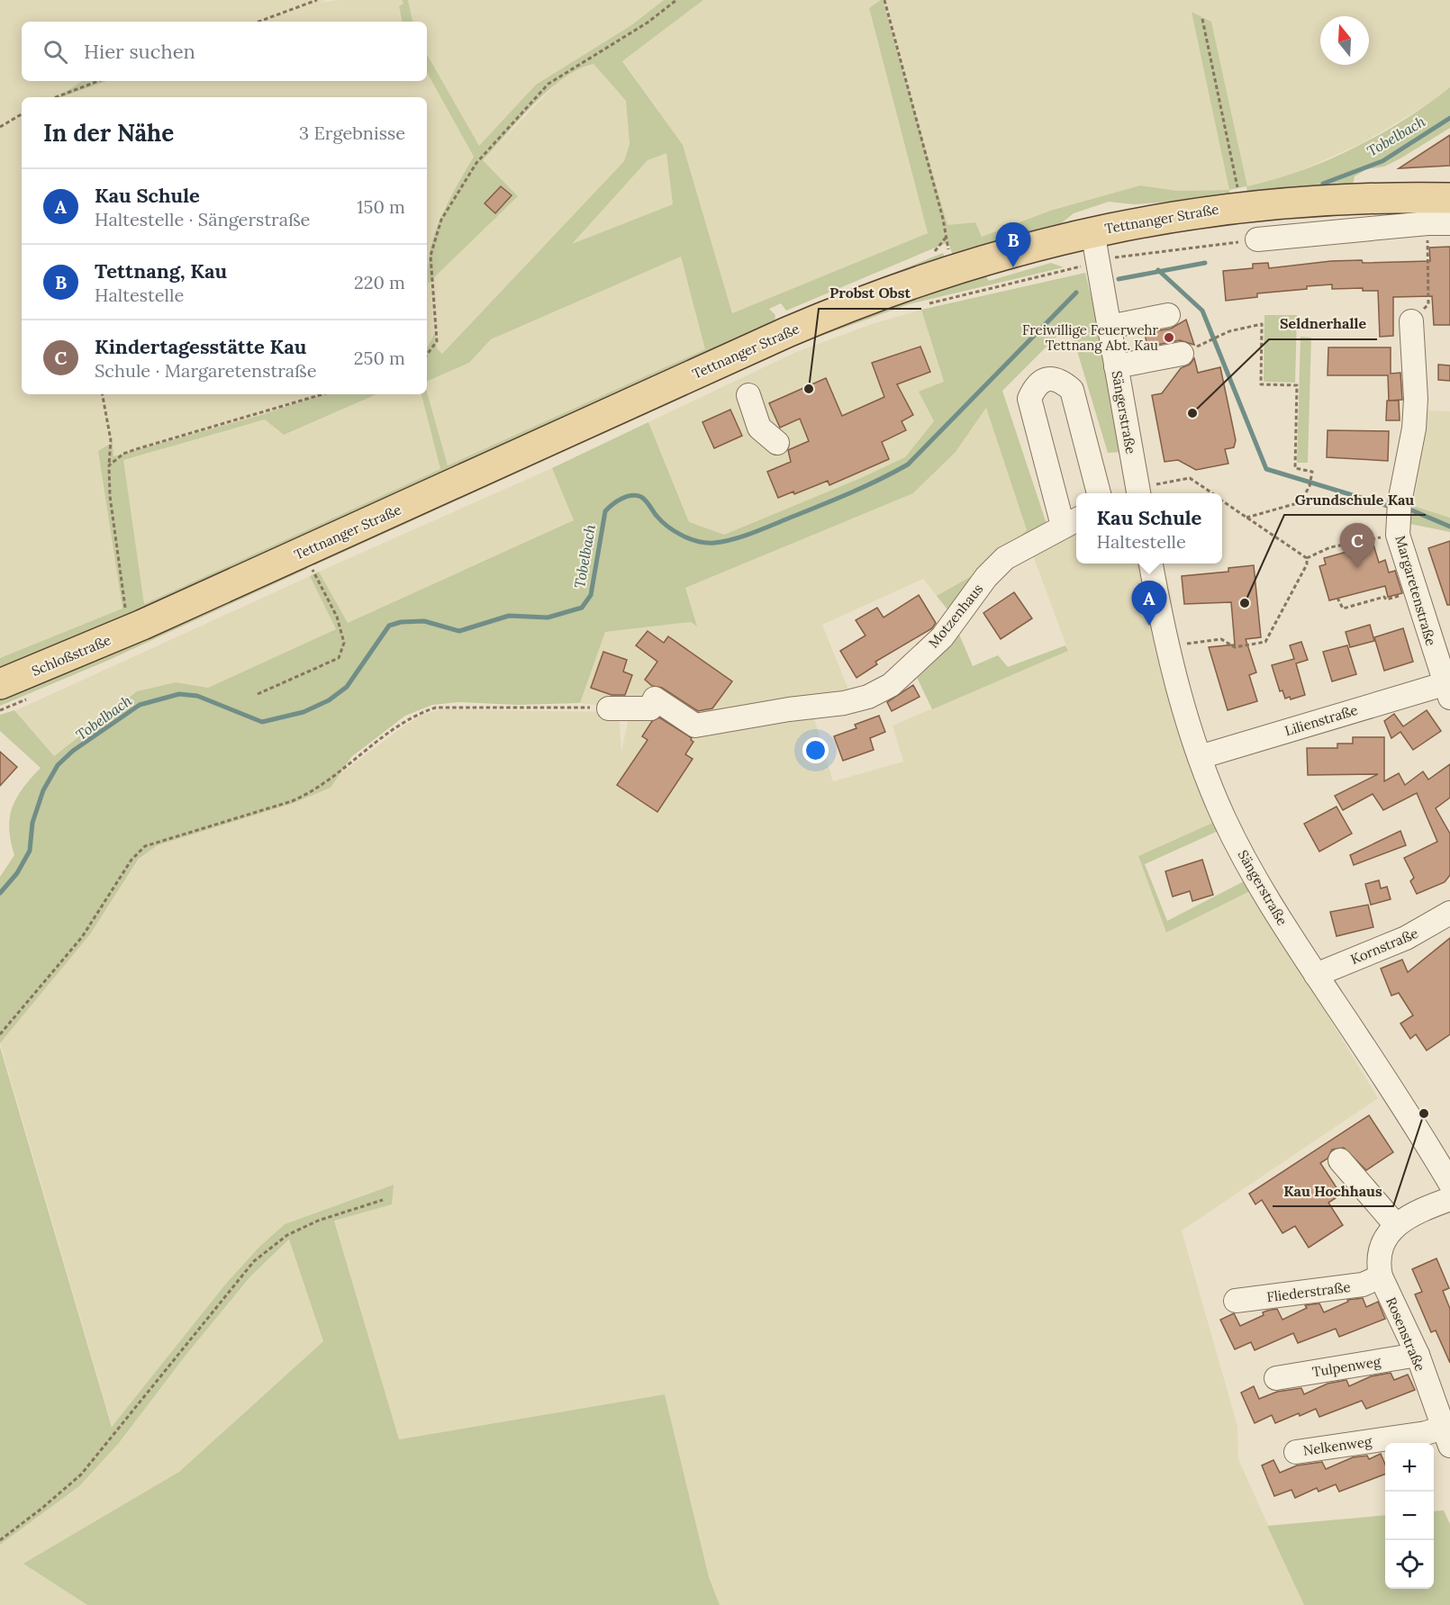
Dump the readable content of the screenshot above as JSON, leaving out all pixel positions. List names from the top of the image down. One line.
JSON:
{"streets":{"main road":["Tettnanger Straße","Schloßstraße"],"street":["Sängerstraße","Margaretenstraße","Motzenhaus","Lilienstraße","Kornstraße","Fliederstraße","Rosenstraße","Tulpenweg","Nelkenweg"]},"crossings":[["Tettnanger Straße","Sängerstraße"],["Tettnanger Straße","Schloßstraße"],["Sängerstraße","Lilienstraße"],["Sängerstraße","Kornstraße"],["Margaretenstraße","Lilienstraße"],["Fliederstraße","Rosenstraße"],["Rosenstraße","Tulpenweg"],["Rosenstraße","Nelkenweg"]],"water":["Tobelbach"],"places":["Freiwillige Feuerwehr Tettnang Abt. Kau","Probst Obst","Seldnerhalle","Grundschule Kau","Kau Hochhaus"],"north":"top","page":{"search":"Hier suchen","heading":["In der Nähe","3 Ergebnisse"],"list":[{"mark":"A","name":"Kau Schule","note":"Haltestelle · Sängerstraße","value":"150 m"},{"mark":"B","name":"Tettnang, Kau","note":"Haltestelle","value":"220 m"},{"mark":"C","name":"Kindertagesstätte Kau","note":"Schule · Margaretenstraße","value":"250 m"}],"pins":["B","C","A"],"popup":["Kau Schule","Haltestelle"],"map_buttons":["+","−"]}}
